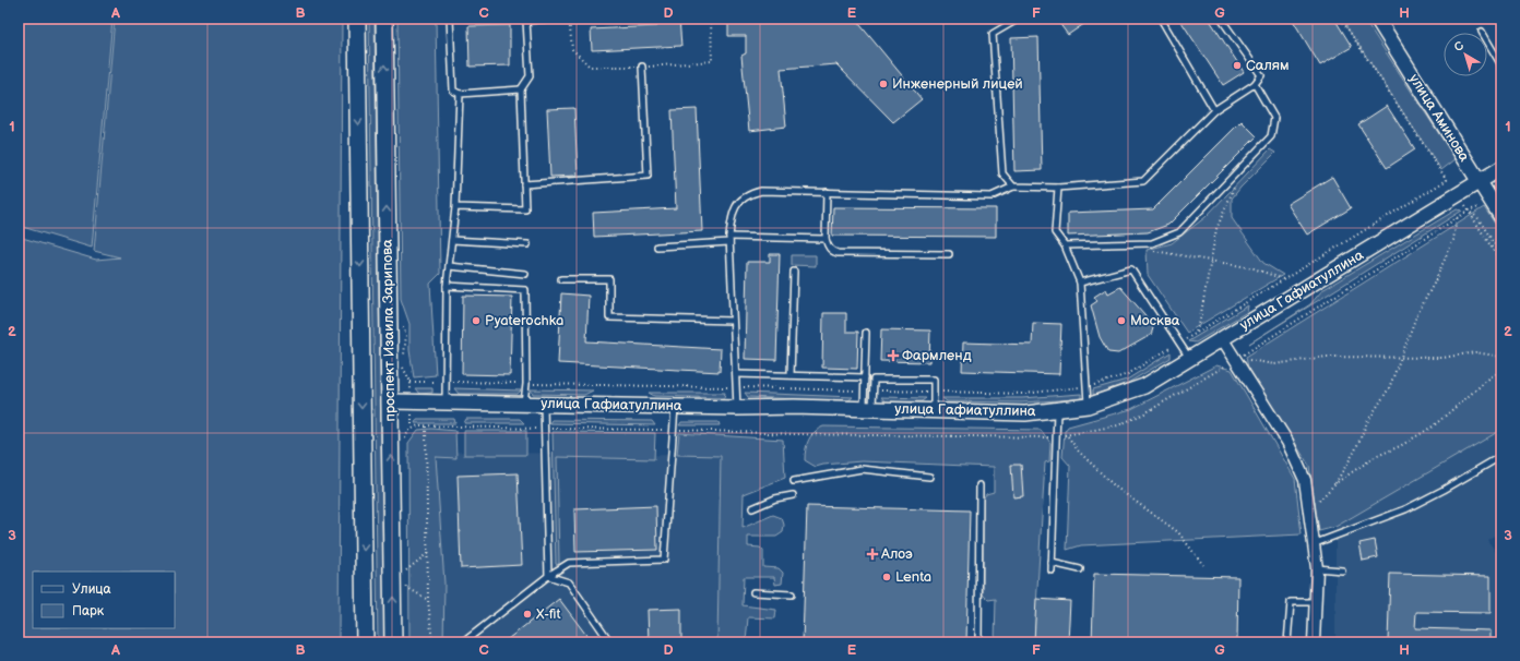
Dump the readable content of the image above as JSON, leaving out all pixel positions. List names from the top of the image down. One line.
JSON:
{"streets":{"main road":["проспект Изаила Зарипова"],"street":["улица Аминова","улица Гафиатуллина"]},"crossings":[["улица Аминова","улица Гафиатуллина"],["улица Гафиатуллина","проспект Изаила Зарипова"]],"places":{"other":["Салям","Инженерный лицей","Pyaterochka","Москва","Lenta","X-fit"],"health":["Фармленд","Алоэ"]},"legend":["Улица","Парк"],"north":"top left","grid":{"columns":["A","B","C","D","E","F","G","H"],"rows":["1","2","3"]}}
